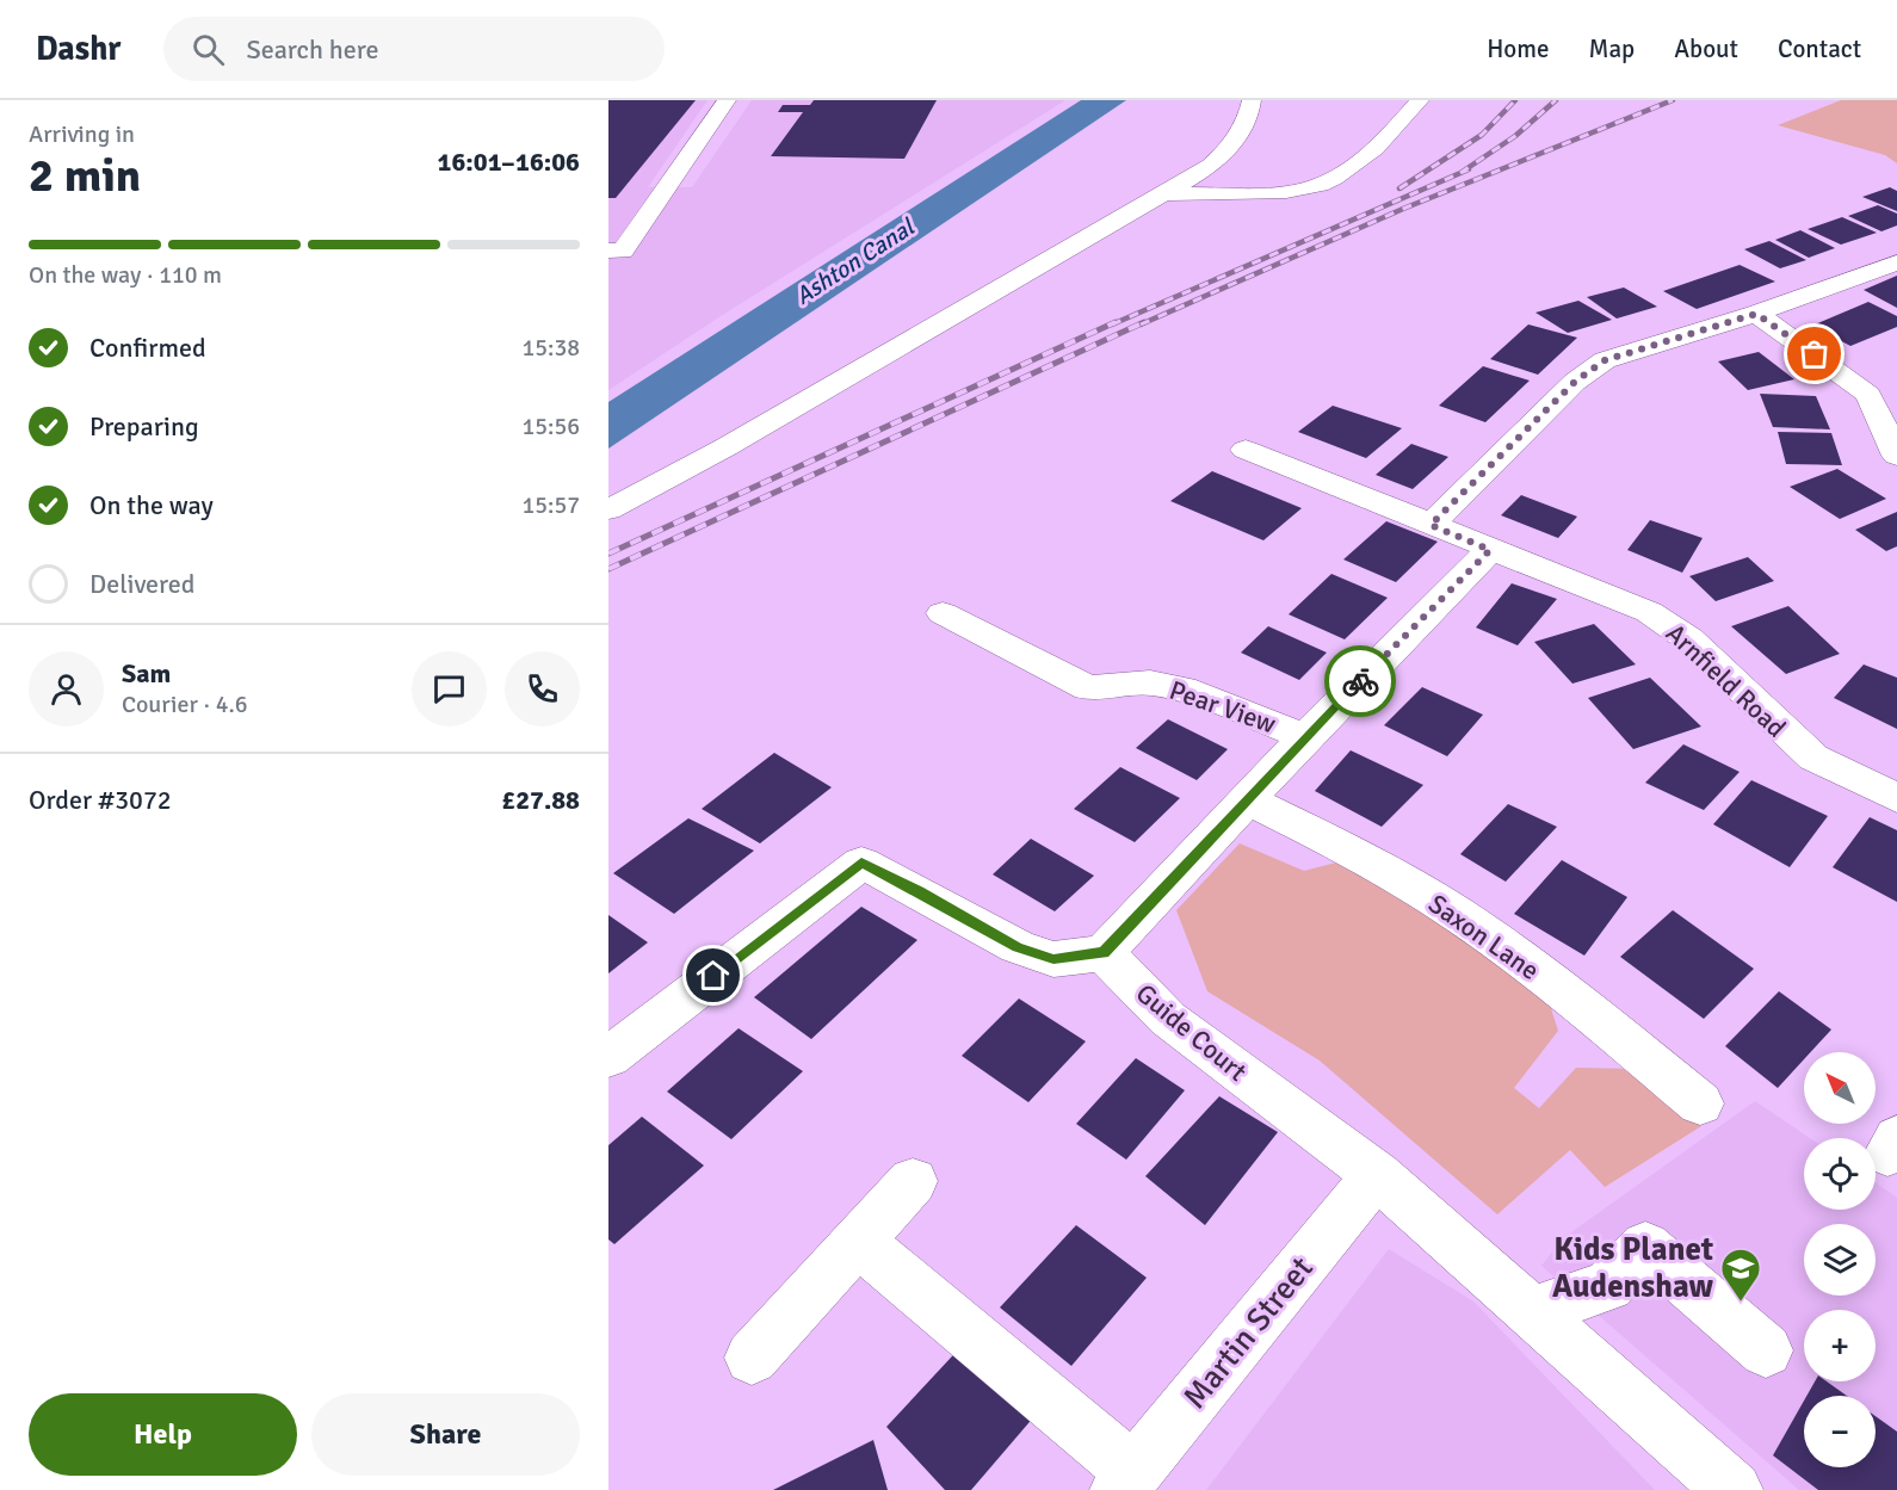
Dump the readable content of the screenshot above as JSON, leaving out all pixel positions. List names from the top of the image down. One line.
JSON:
{"streets":{"street":["Arnfield Road","Pear View","Saxon Lane","Guide Court","Martin Street"]},"crossings":[["Guide Court","Martin Street"]],"water":["Ashton Canal"],"places":{"school or university":["Kids Planet Audenshaw"]},"north":"top left","page":{"header":"Dashr","search":"Search here","nav":["Home","Map","About","Contact"],"heading":["2 min","Arriving in","16:01–16:06"],"panel":["Sam","Courier · 4.6","Order #3072","£27.88"],"bar":"On the way · 110 m","list":[["Confirmed","15:38"],["Preparing","15:56"],["On the way","15:57"],"Delivered"],"map_buttons":["+","−"],"buttons":["Help","Share"]}}
